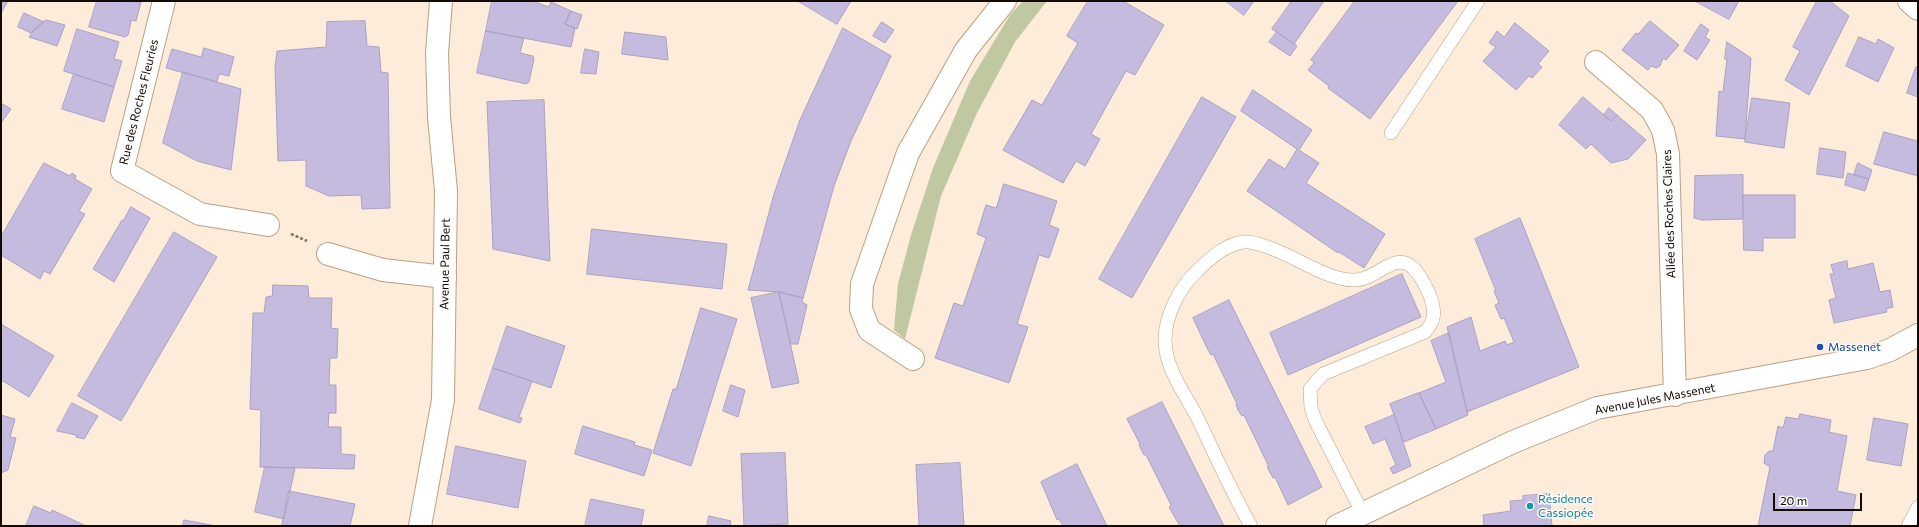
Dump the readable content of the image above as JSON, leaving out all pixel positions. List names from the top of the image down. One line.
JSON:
{"streets":{"street":["Rue des Roches Fleuries","Allée des Roches Claires","Avenue Paul Bert","Avenue Jules Massenet"]},"crossings":[["Allée des Roches Claires","Avenue Jules Massenet"]],"places":["Massenet","Résidence Cassiopée"],"scale_bar":"20 m"}
